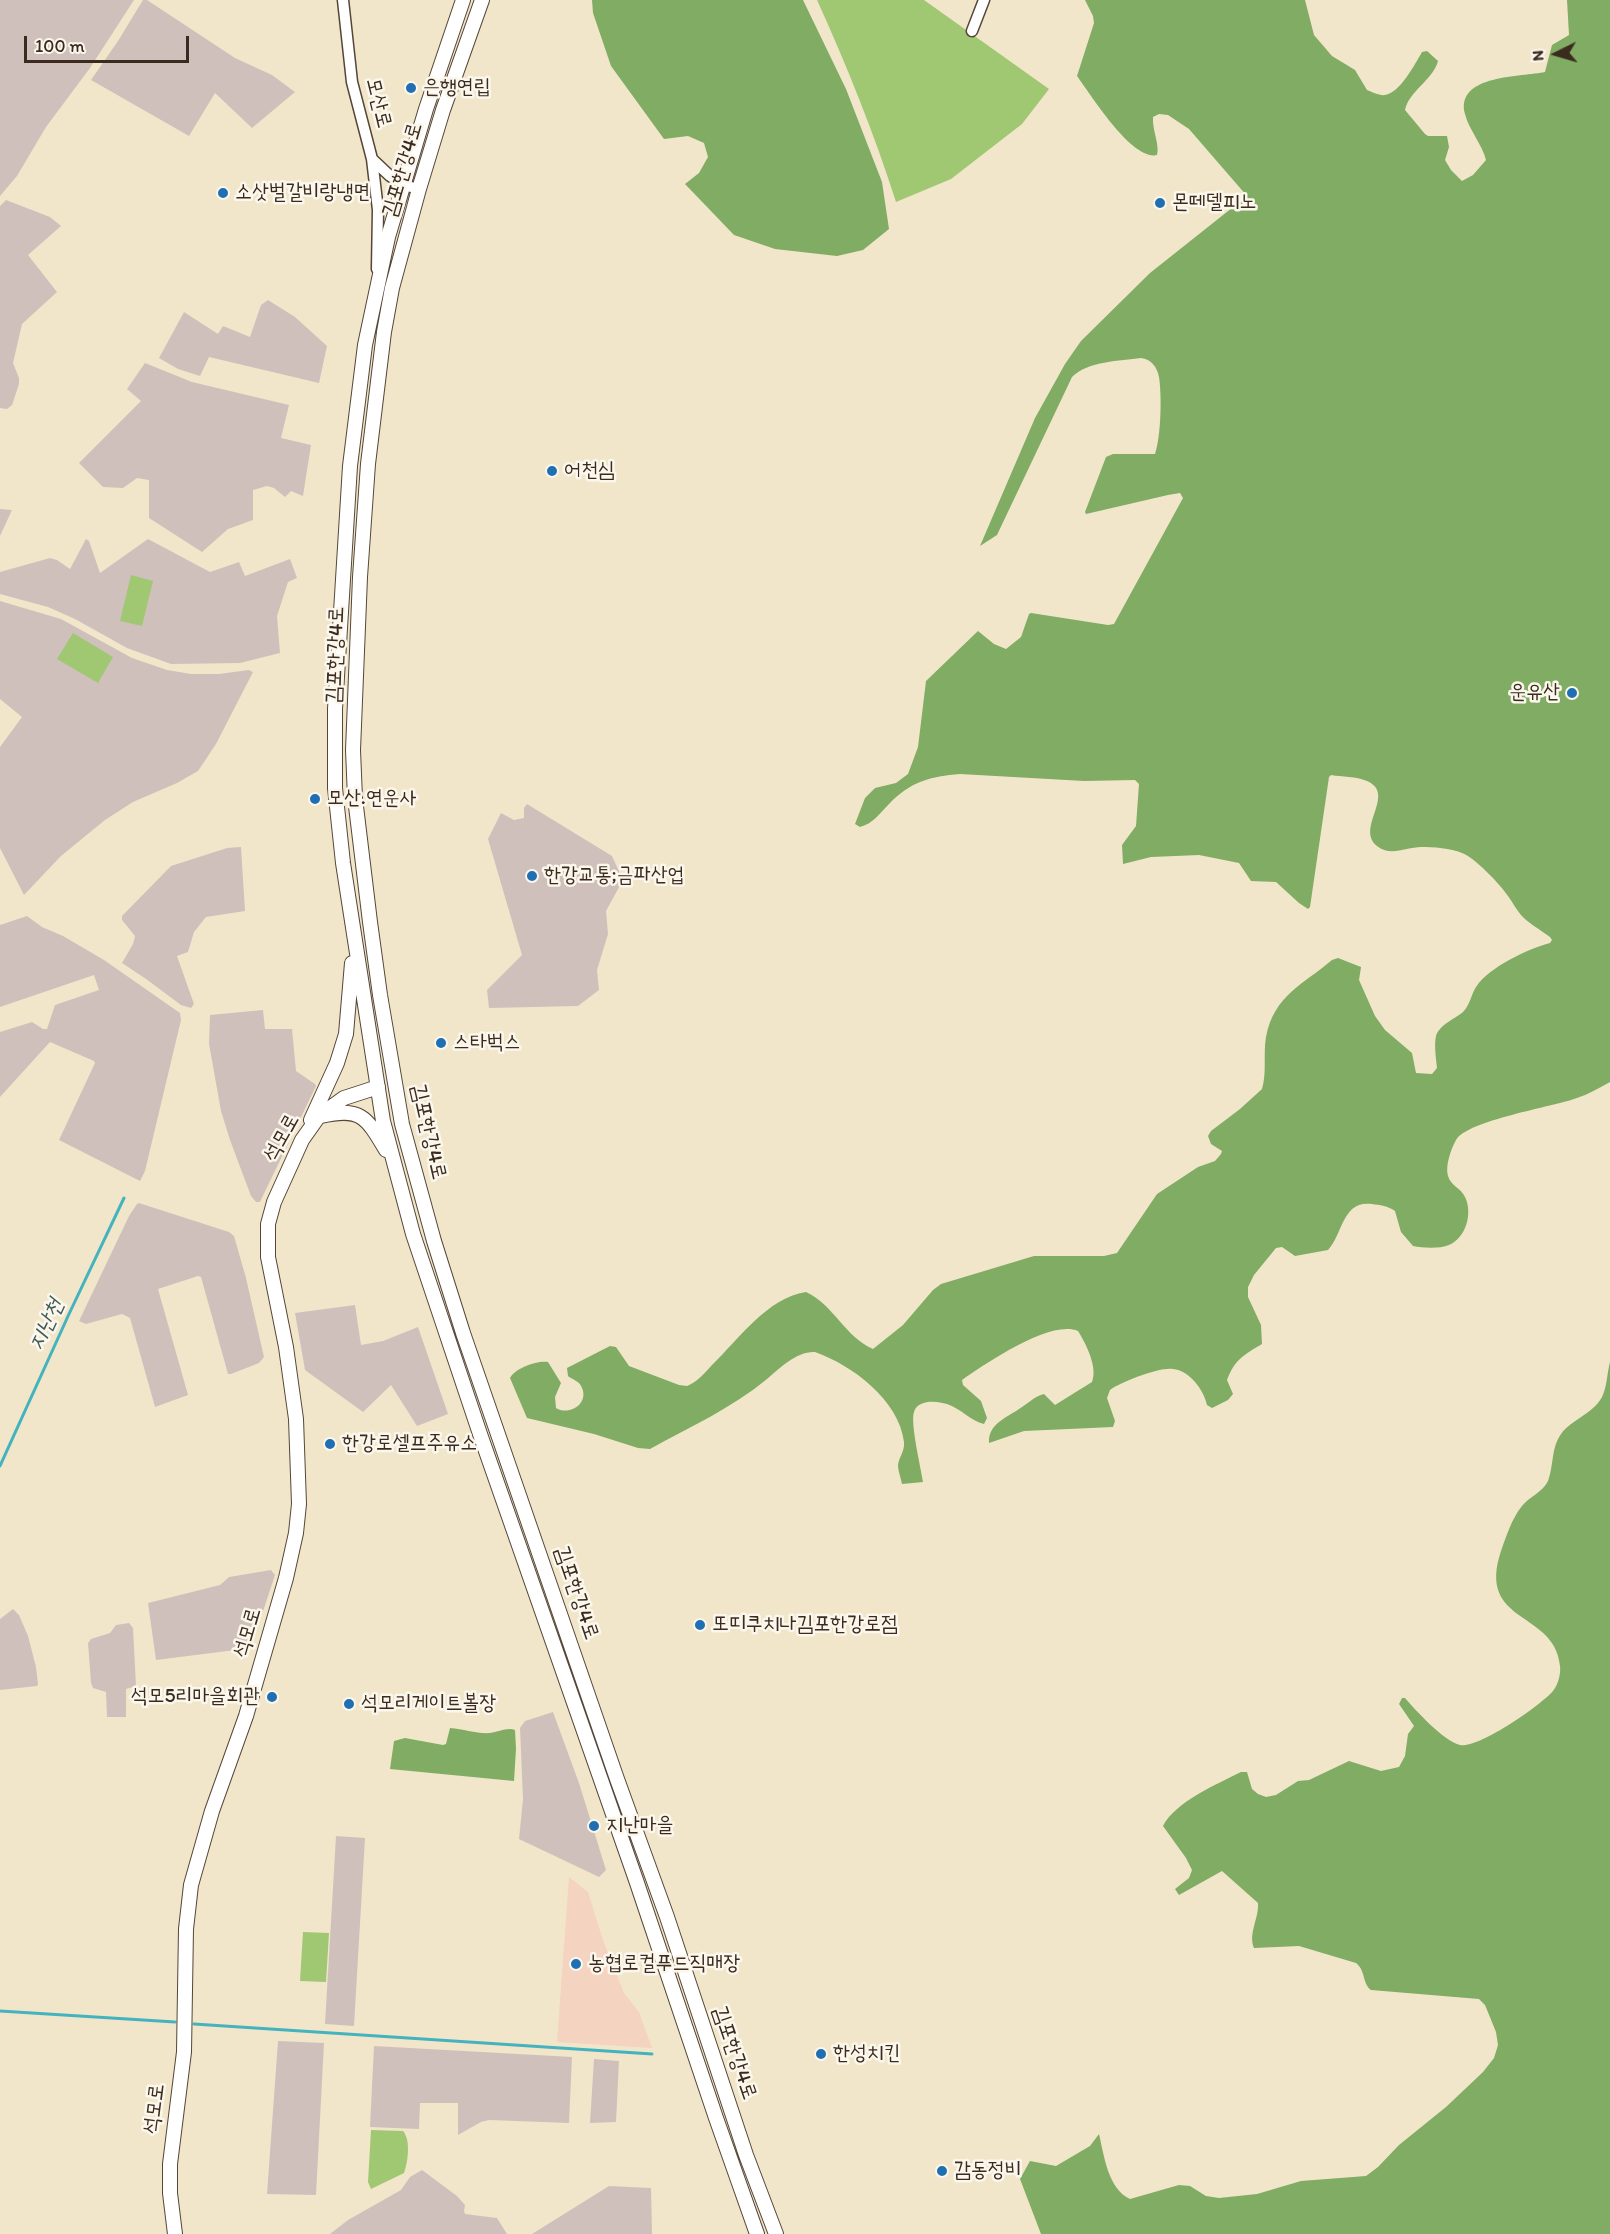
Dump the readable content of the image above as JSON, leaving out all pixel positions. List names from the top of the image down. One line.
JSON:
{"streets":{"street":["모산로","김포한강4로","석모로"]},"crossings":[["모산로","김포한강4로"],["김포한강4로","석모로"]],"water":["지난천"],"places":["은행연립","소삿벌갈비랑냉면","몬떼델피노","어천심","운유산","모산.연운사","한강교통;금파산업","스타벅스","한강로셀프주유소","또띠쿠치나김포한강로점","석모5리마을회관","석모리게이트볼장","지난마을","농협로컬푸드직매장","한성치킨","감동정비"],"scale_bar":"100 m","north":"left"}
